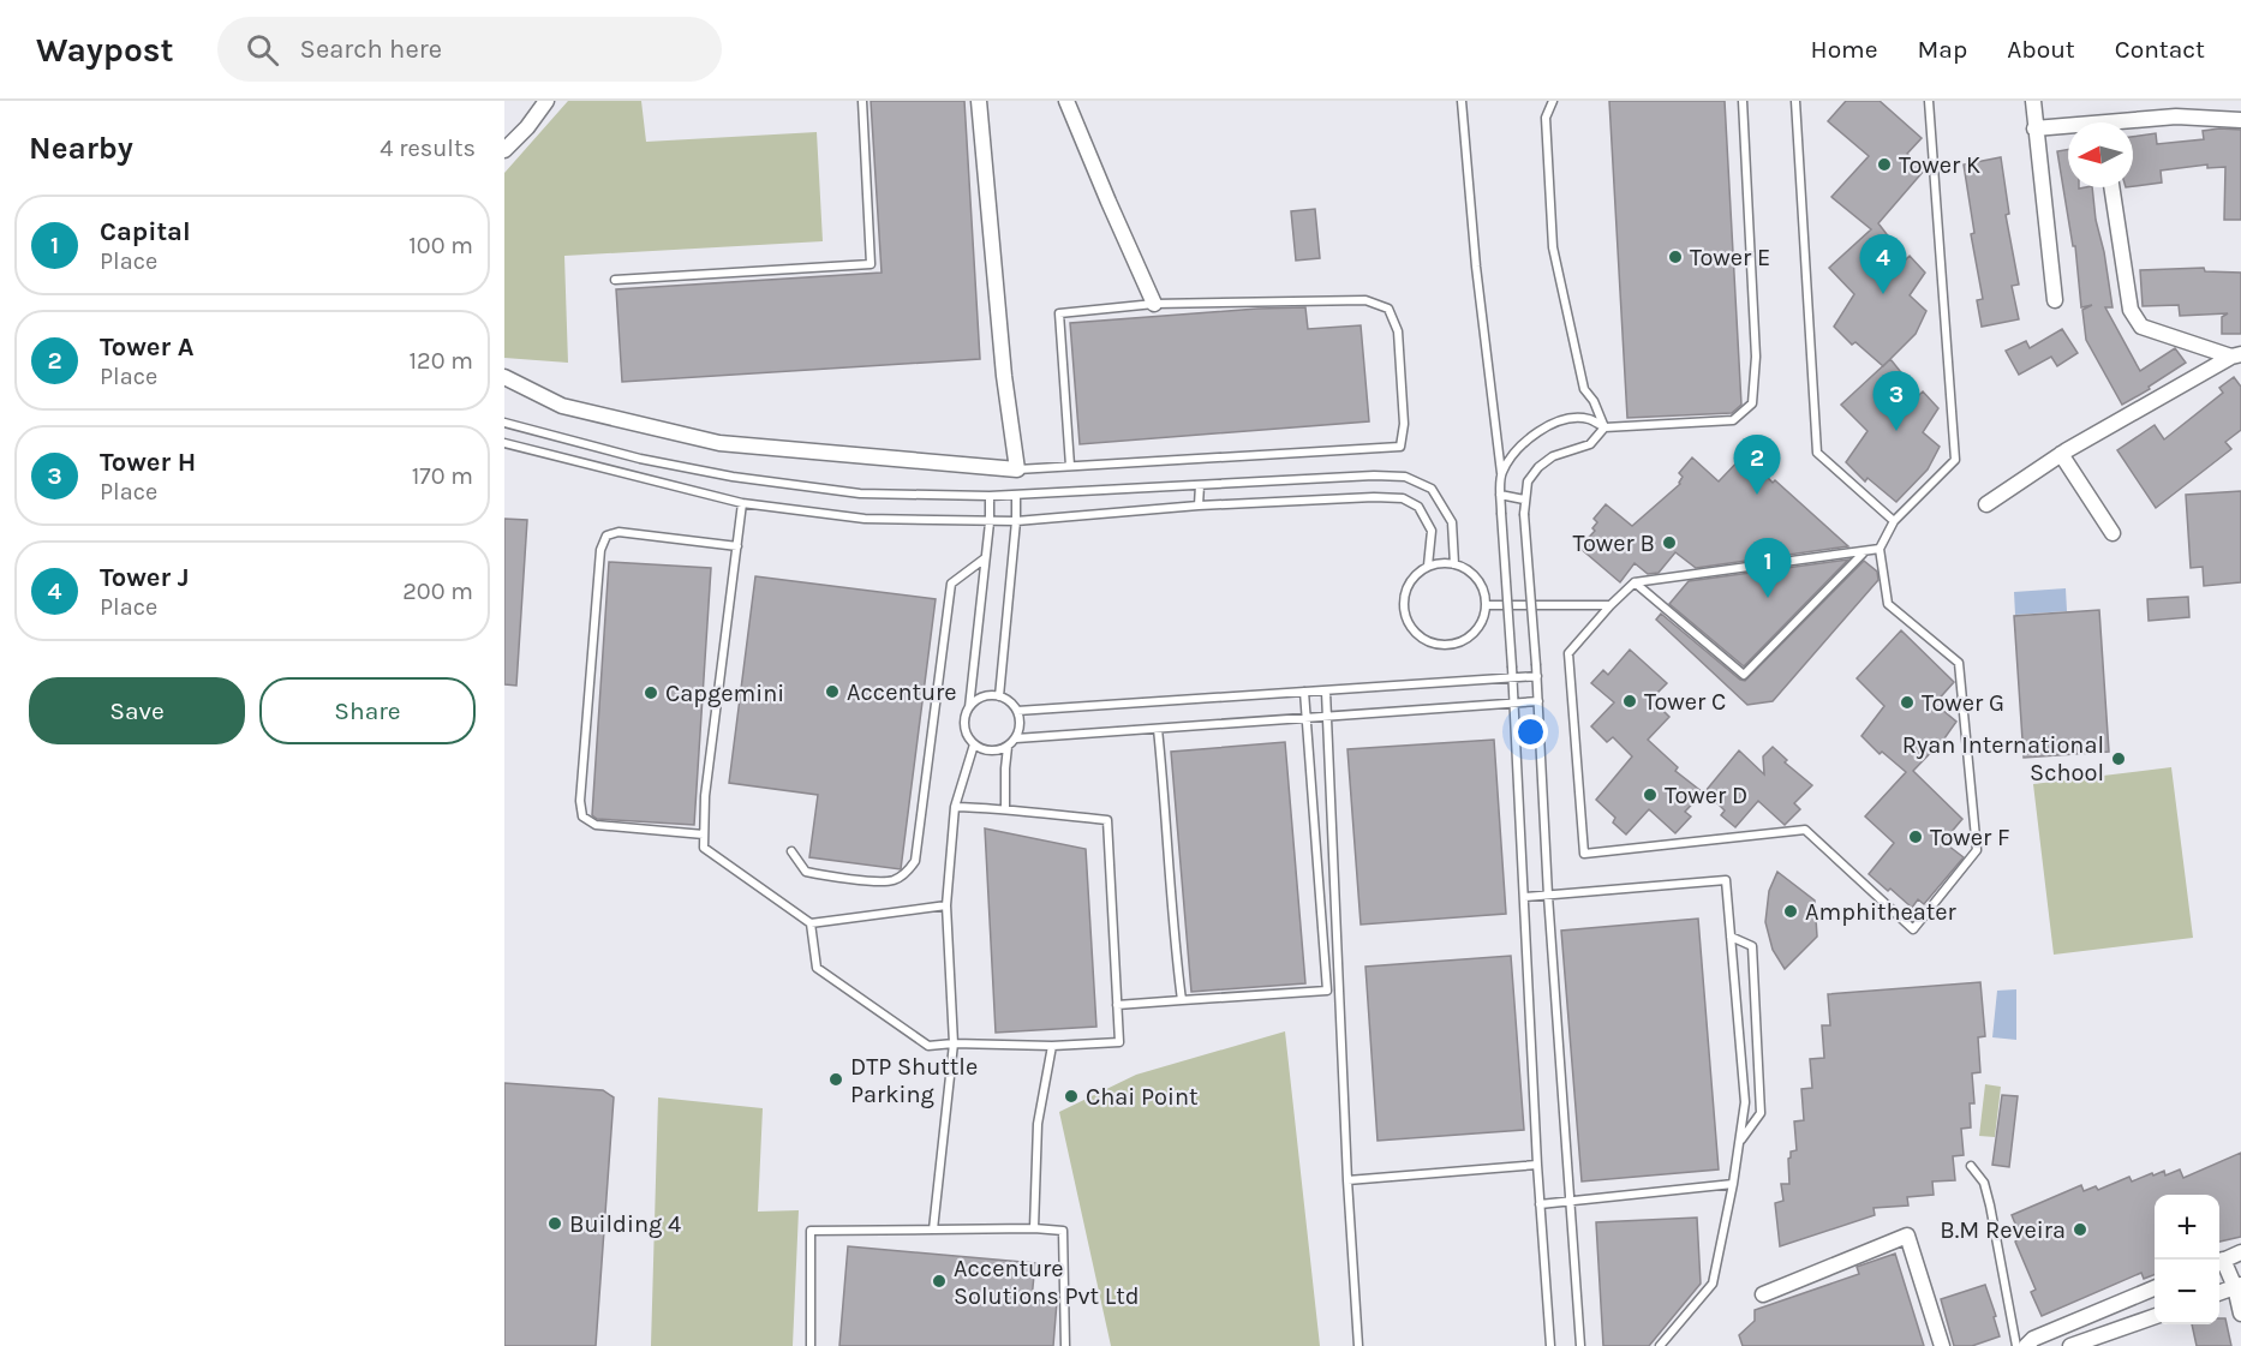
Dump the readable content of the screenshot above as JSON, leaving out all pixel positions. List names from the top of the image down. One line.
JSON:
{"places":["Tower K","Tower E","Tower B","Accenture","Capgemini","Tower C","Tower G","Ryan International School","Tower D","Tower F","Amphitheater","DTP Shuttle Parking","Chai Point","Building 4","B.M Reveira","Accenture Solutions Pvt Ltd"],"north":"left","page":{"header":"Waypost","search":"Search here","nav":["Home","Map","About","Contact"],"heading":["Nearby","4 results"],"list":[{"mark":"1","name":"Capital","note":"Place","value":"100 m"},{"mark":"2","name":"Tower A","note":"Place","value":"120 m"},{"mark":"3","name":"Tower H","note":"Place","value":"170 m"},{"mark":"4","name":"Tower J","note":"Place","value":"200 m"}],"pins":["4","3","2","1"],"buttons":["Save","Share"],"map_buttons":["+","−"]}}
